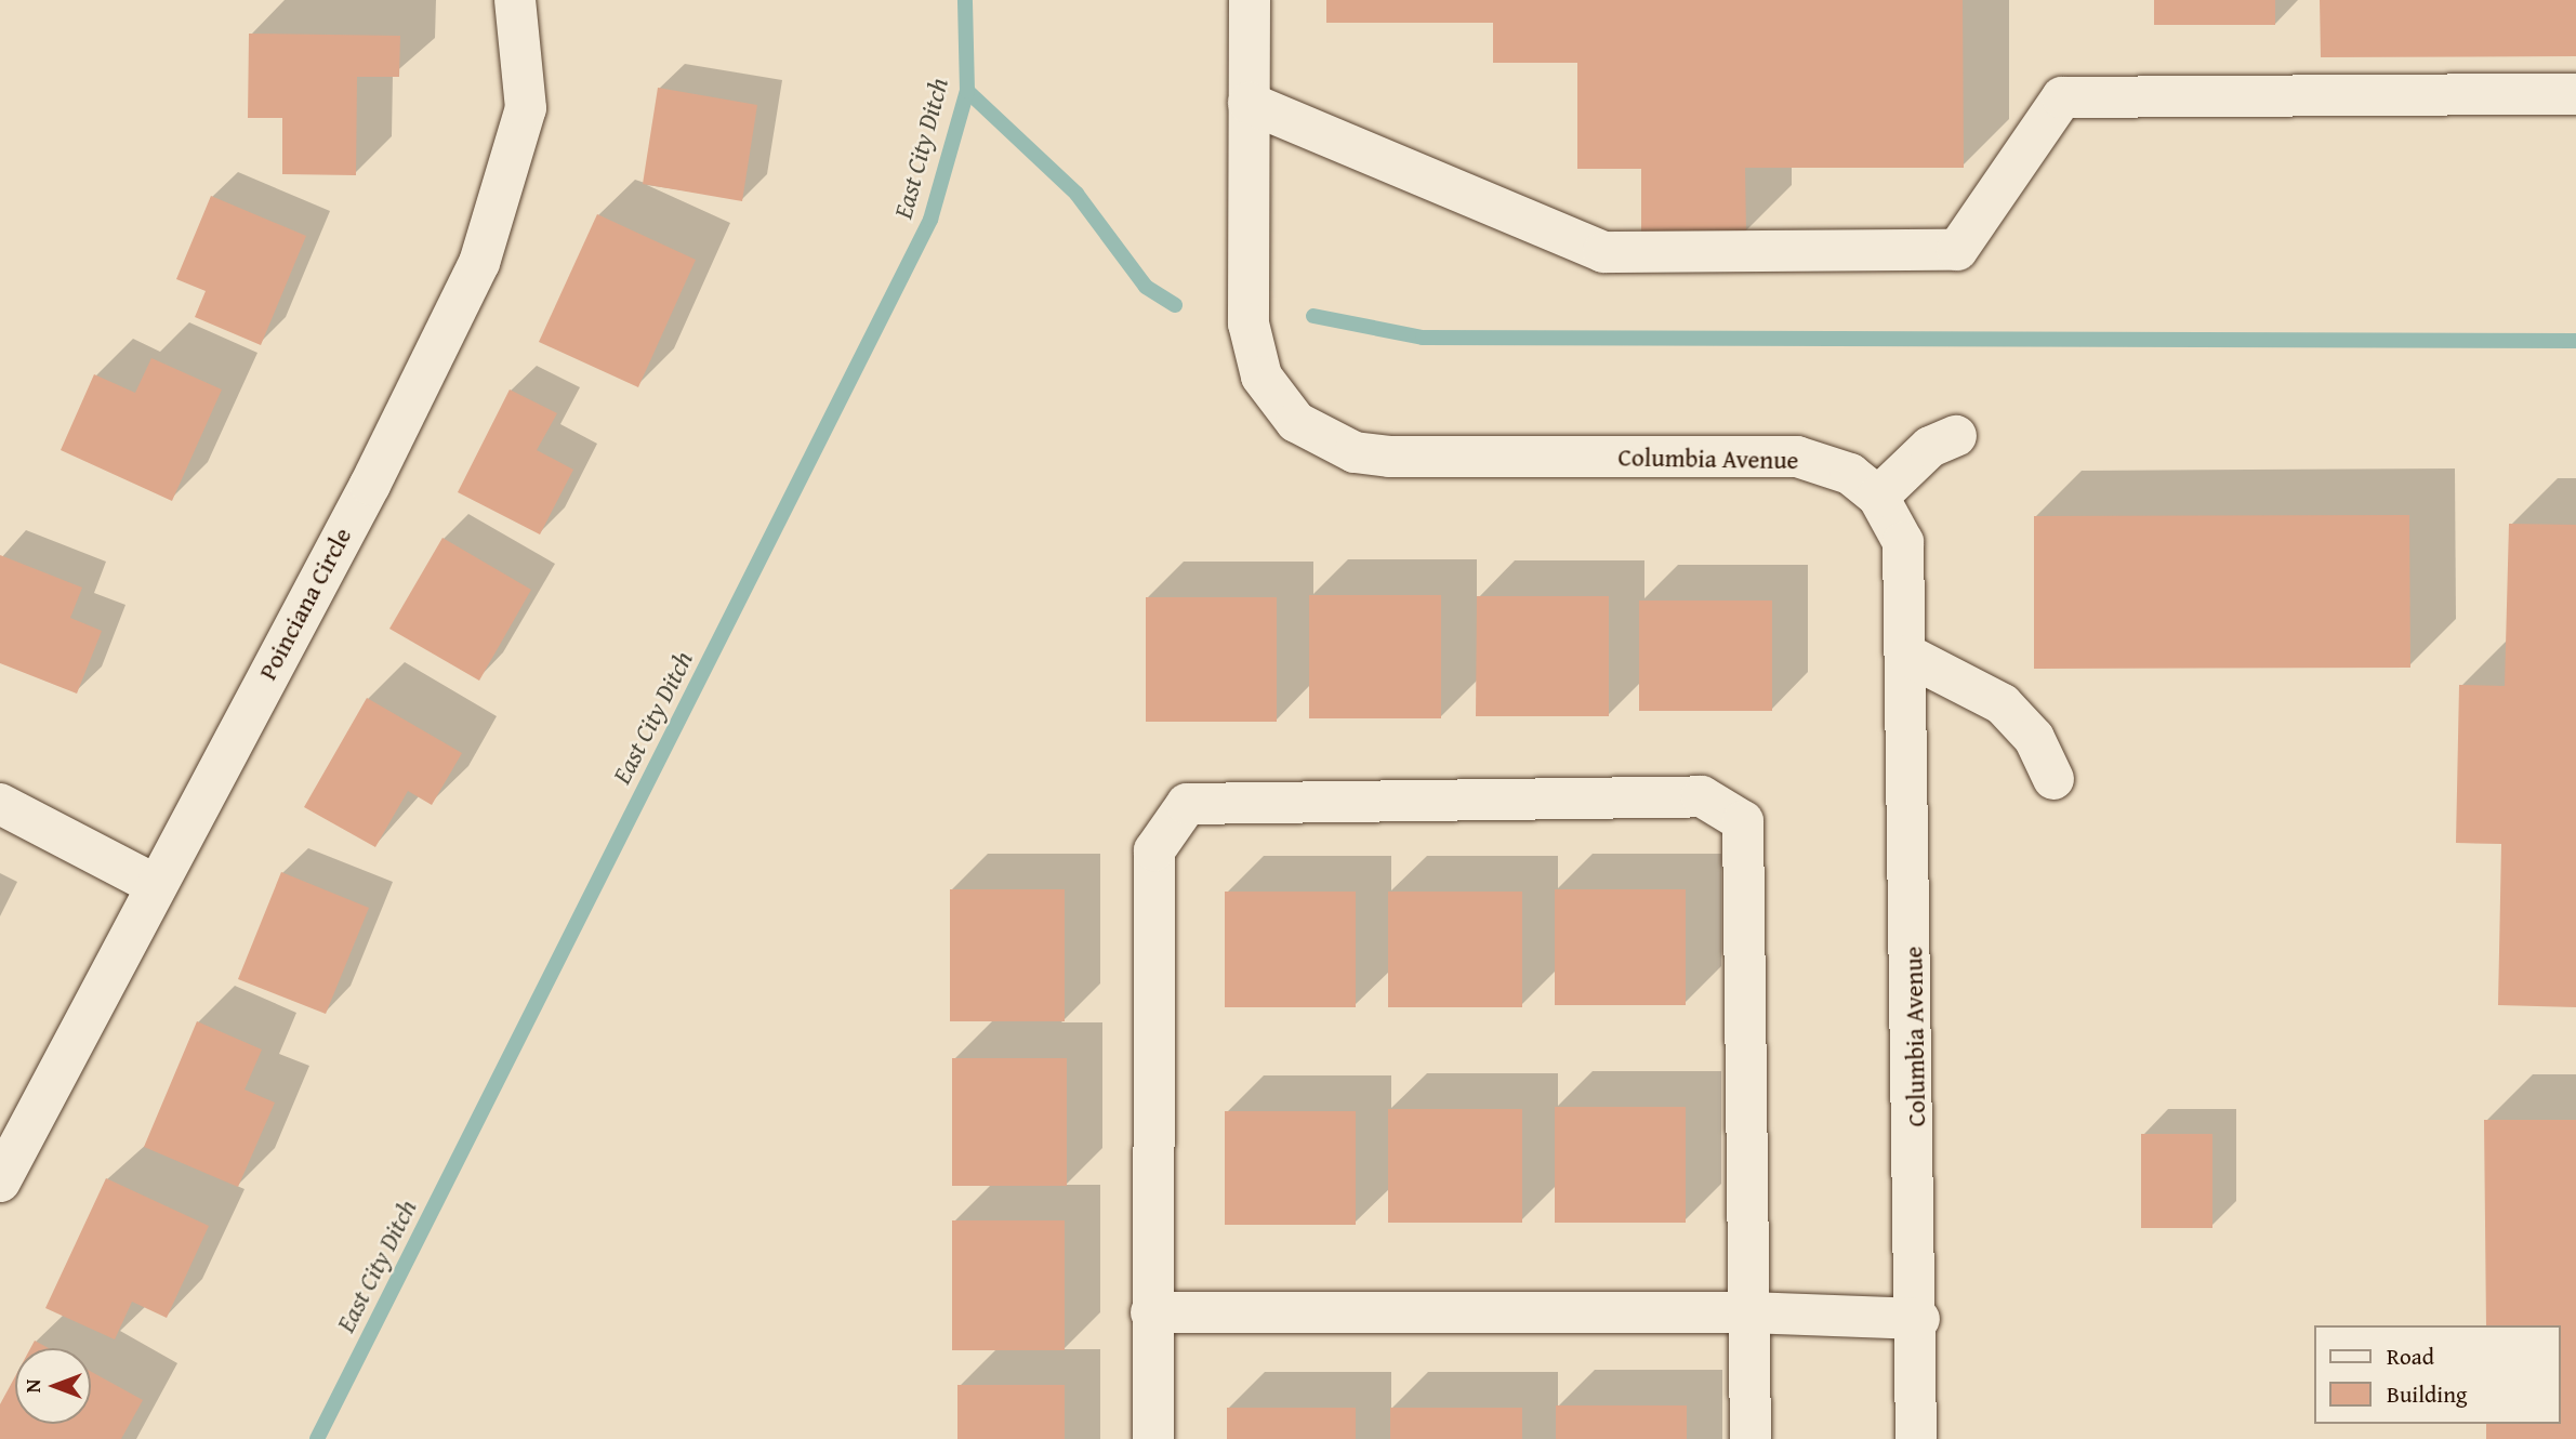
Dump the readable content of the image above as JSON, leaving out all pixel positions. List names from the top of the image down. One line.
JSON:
{"streets":{"street":["Columbia Avenue","Poinciana Circle"]},"water":["East City Ditch"],"legend":["Road","Building"],"north":"left"}
